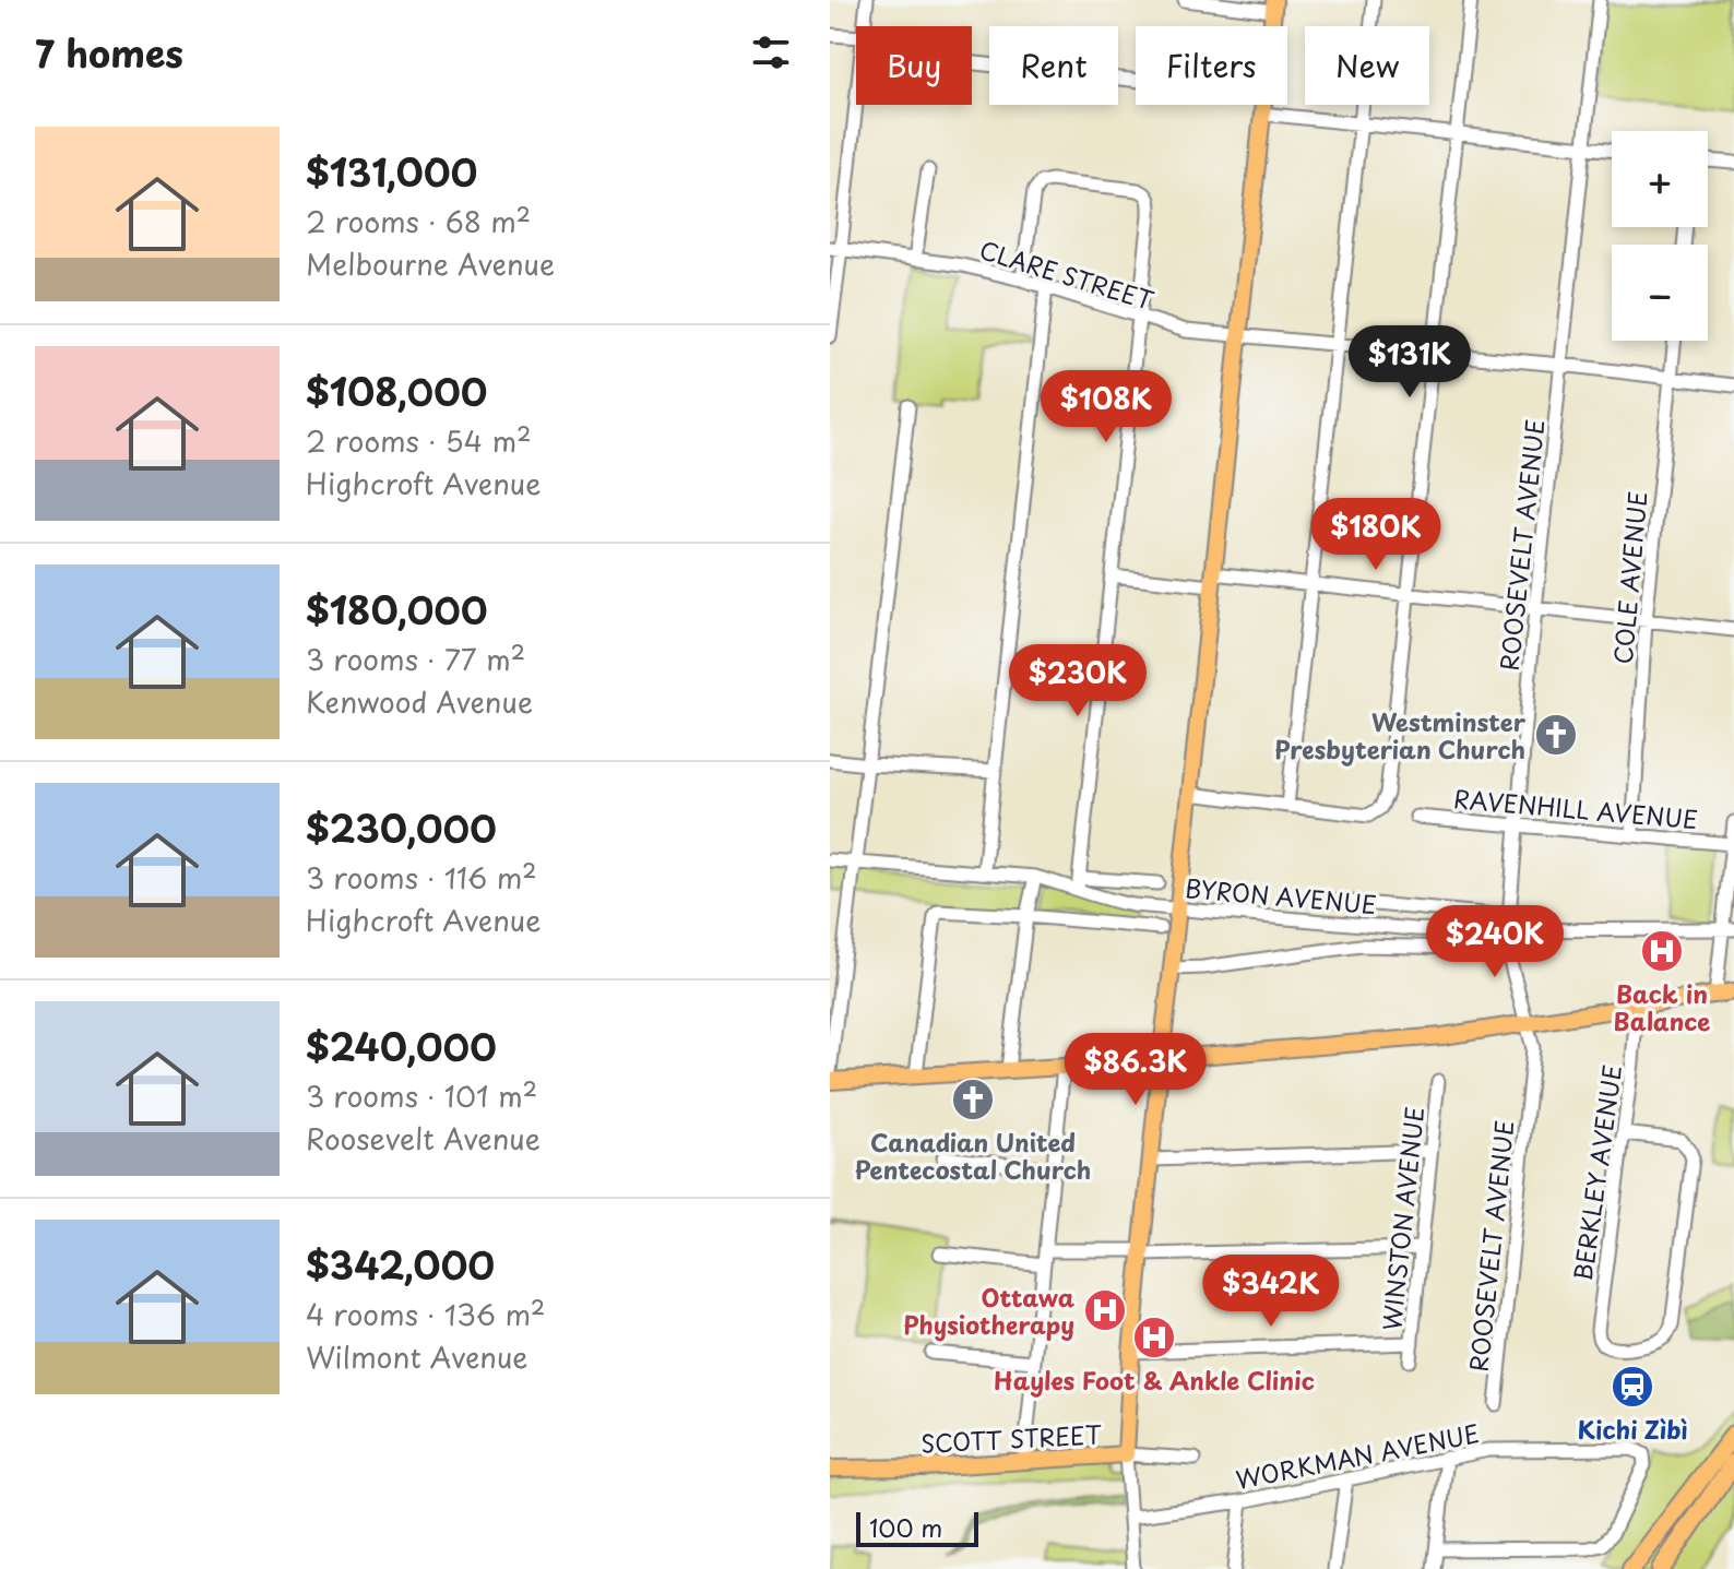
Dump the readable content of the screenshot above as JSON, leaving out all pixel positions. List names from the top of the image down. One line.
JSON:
{"streets":{"main road":["SCOTT STREET"],"street":["CLARE STREET","ROOSEVELT AVENUE","COLE AVENUE","RAVENHILL AVENUE","BYRON AVENUE","BERKLEY AVENUE","WINSTON AVENUE","WORKMAN AVENUE"]},"crossings":[["CLARE STREET","ROOSEVELT AVENUE"],["CLARE STREET","COLE AVENUE"],["ROOSEVELT AVENUE","RAVENHILL AVENUE"],["ROOSEVELT AVENUE","BYRON AVENUE"],["COLE AVENUE","RAVENHILL AVENUE"]],"places":{"church":["Westminster Presbyterian Church","Canadian United Pentecostal Church"],"hospital":["Back in Balance","Ottawa Physiotherapy","Hayles Foot & Ankle Clinic"],"station":["Kichi Zìbì"]},"scale_bar":"100 m","page":{"heading":"7 homes","chip":["Buy","Rent","Filters","New"],"list":[{"name":"$131,000","note":"2 rooms · 68 m² · Melbourne Avenue"},{"name":"$108,000","note":"2 rooms · 54 m² · Highcroft Avenue"},{"name":"$180,000","note":"3 rooms · 77 m² · Kenwood Avenue"},{"name":"$230,000","note":"3 rooms · 116 m² · Highcroft Avenue"},{"name":"$240,000","note":"3 rooms · 101 m² · Roosevelt Avenue"},{"name":"$342,000","note":"4 rooms · 136 m² · Wilmont Avenue"}],"map_buttons":["+","−"],"price":["$131K","$108K","$180K","$230K","$240K","$86.3K","$342K"],"scale":"100 m"}}
